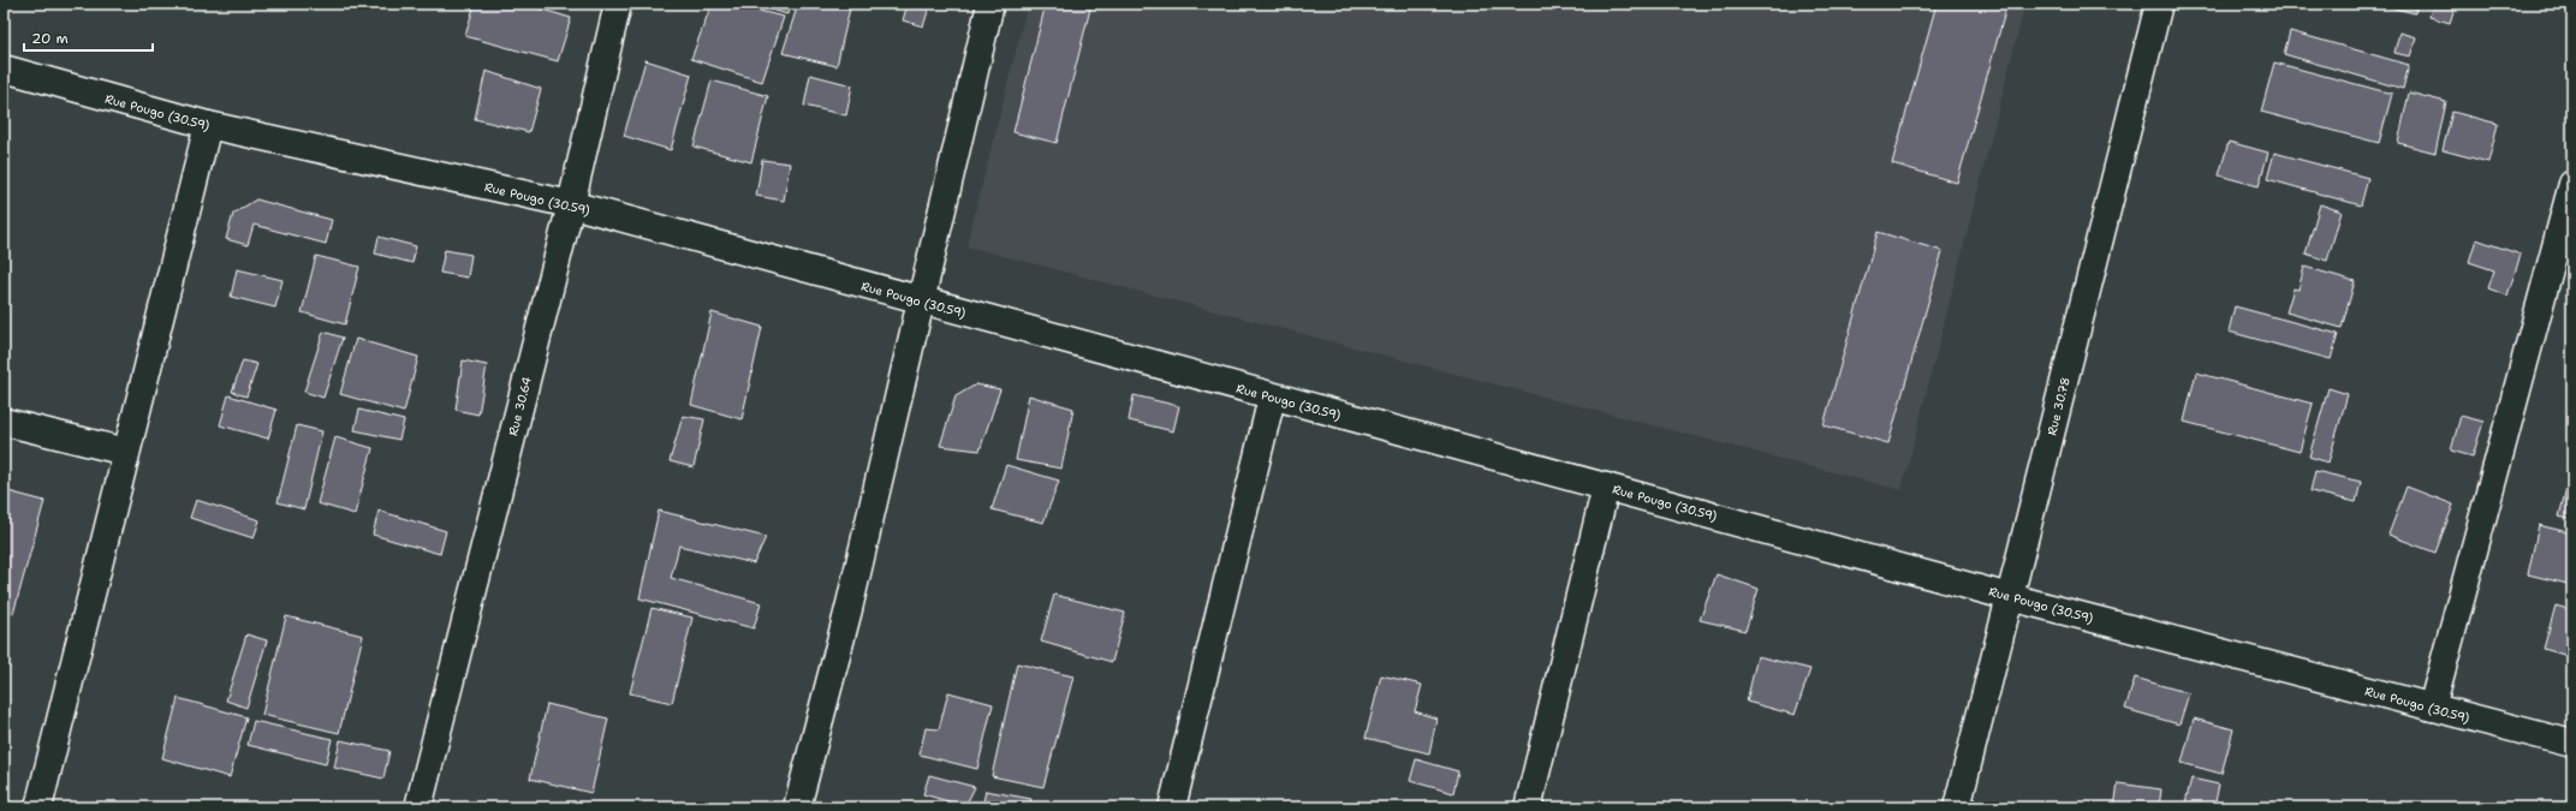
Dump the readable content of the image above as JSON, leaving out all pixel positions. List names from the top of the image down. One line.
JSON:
{"streets":{"street":["Rue Pougo (30.59)","Rue 30.64","Rue 30.78"]},"crossings":[["Rue Pougo (30.59)","Rue 30.64"],["Rue Pougo (30.59)","Rue 30.78"]],"scale_bar":"20 m"}
